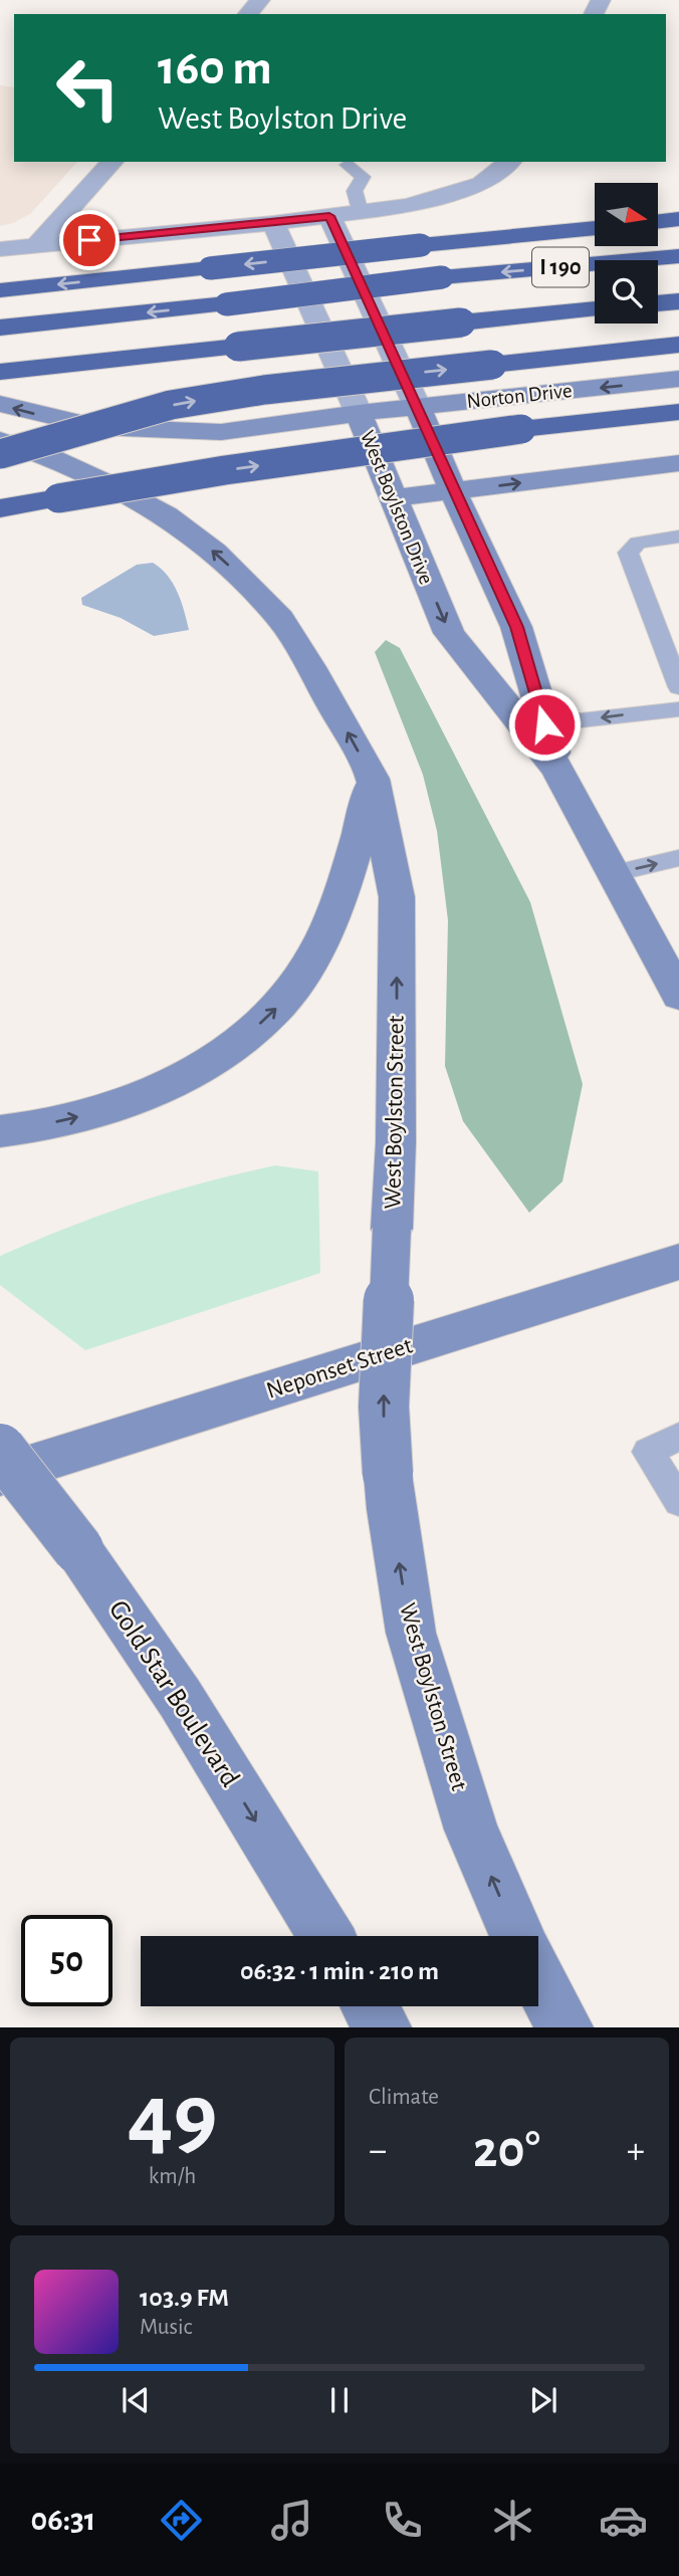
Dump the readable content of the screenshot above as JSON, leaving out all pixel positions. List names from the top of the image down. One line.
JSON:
{"streets":{"highway":["I 190"],"main road":["Norton Drive","West Boylston Drive","West Boylston Street","Neponset Street","Gold Star Boulevard"]},"crossings":[["Norton Drive","West Boylston Drive"]],"one_way":["West Boylston Street","Gold Star Boulevard"],"north":"right","page":{"turn":["160 m","West Boylston Drive"],"limit":"50","trip":"06:32 · 1 min · 210 m","tile":[["49","km/h"],"Climate"],"heat":["−","20°","+"],"song":["103.9 FM","Music"],"tabs":"06:31"}}
